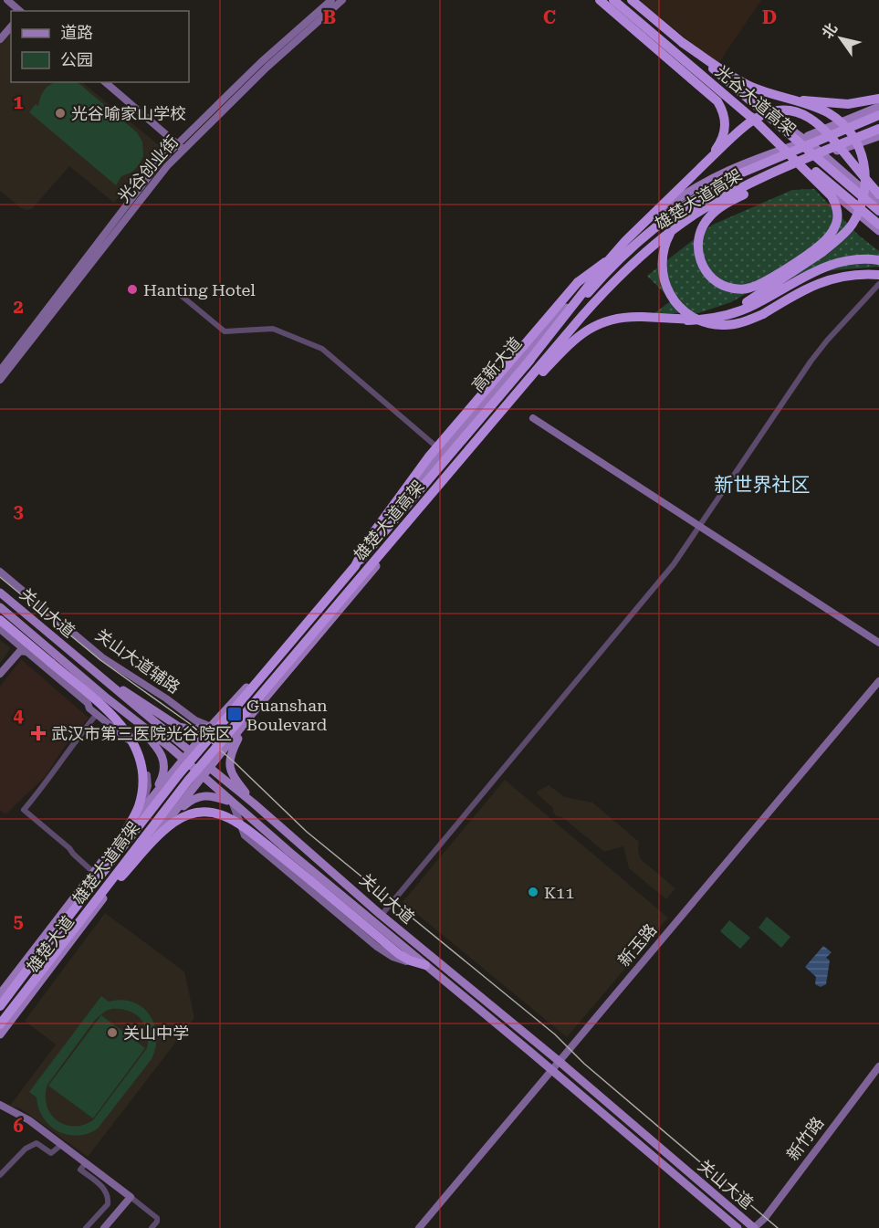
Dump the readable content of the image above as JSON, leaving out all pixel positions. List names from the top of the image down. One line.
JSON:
{"streets":{"highway":["光谷大道高架","雄楚大道高架"],"main road":["光谷创业街","高新大道","关山大道","关山大道辅路","雄楚大道","新玉路","新竹路"]},"crossings":[["高新大道","关山大道辅路"],["高新大道","雄楚大道"],["关山大道","雄楚大道"],["关山大道","新玉路"],["关山大道","新竹路"],["关山大道辅路","雄楚大道"]],"districts":["新世界社区"],"places":{"other":["光谷喻家山学校","Hanting Hotel","K11","关山中学"],"transit":["Guanshan Boulevard"],"health":["武汉市第三医院光谷院区"]},"legend":["道路","公园"],"north":"top left","grid":{"columns":["B","C","D"],"rows":["1","2","3","4","5","6"]}}
